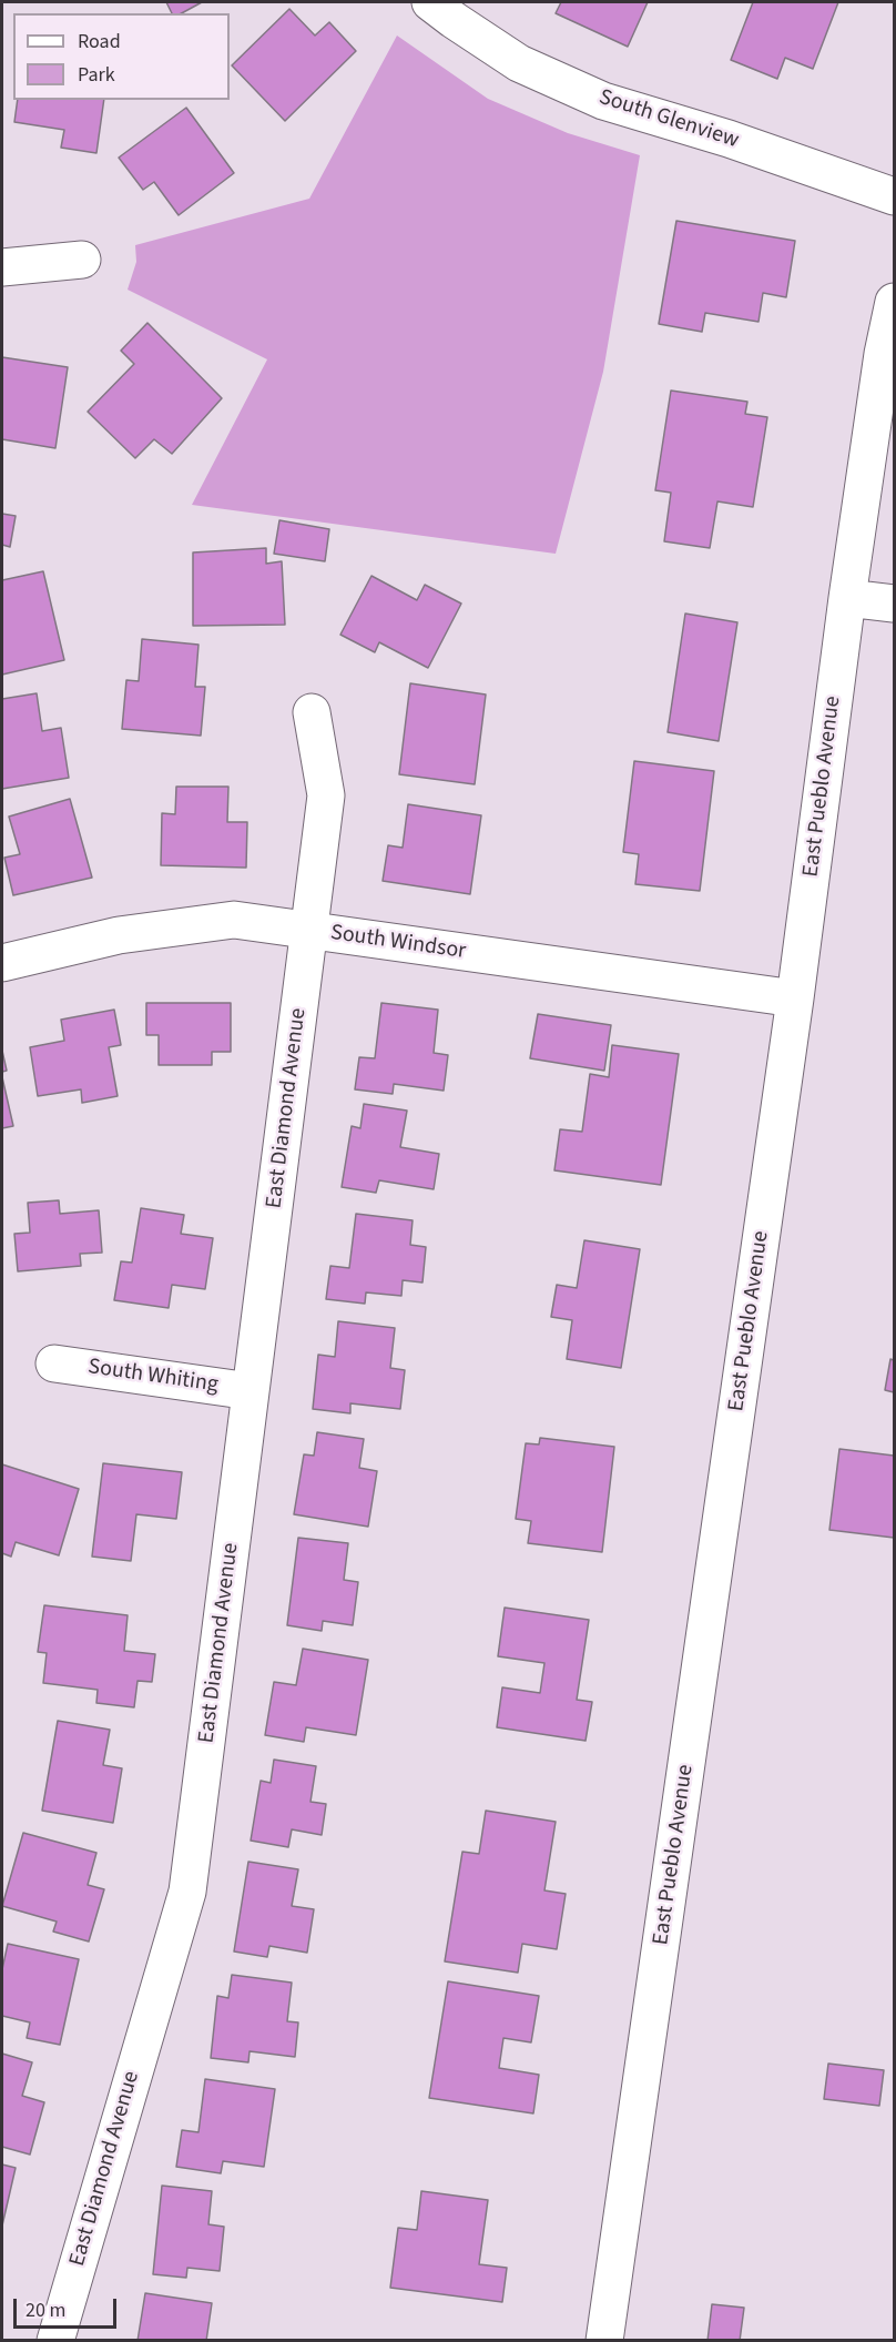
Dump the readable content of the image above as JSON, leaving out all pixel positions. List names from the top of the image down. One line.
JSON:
{"streets":{"street":["South Glenview","East Pueblo Avenue","South Windsor","East Diamond Avenue","South Whiting"]},"crossings":[["East Pueblo Avenue","South Windsor"],["South Windsor","East Diamond Avenue"],["East Diamond Avenue","South Whiting"]],"legend":["Road","Park"],"scale_bar":"20 m"}
